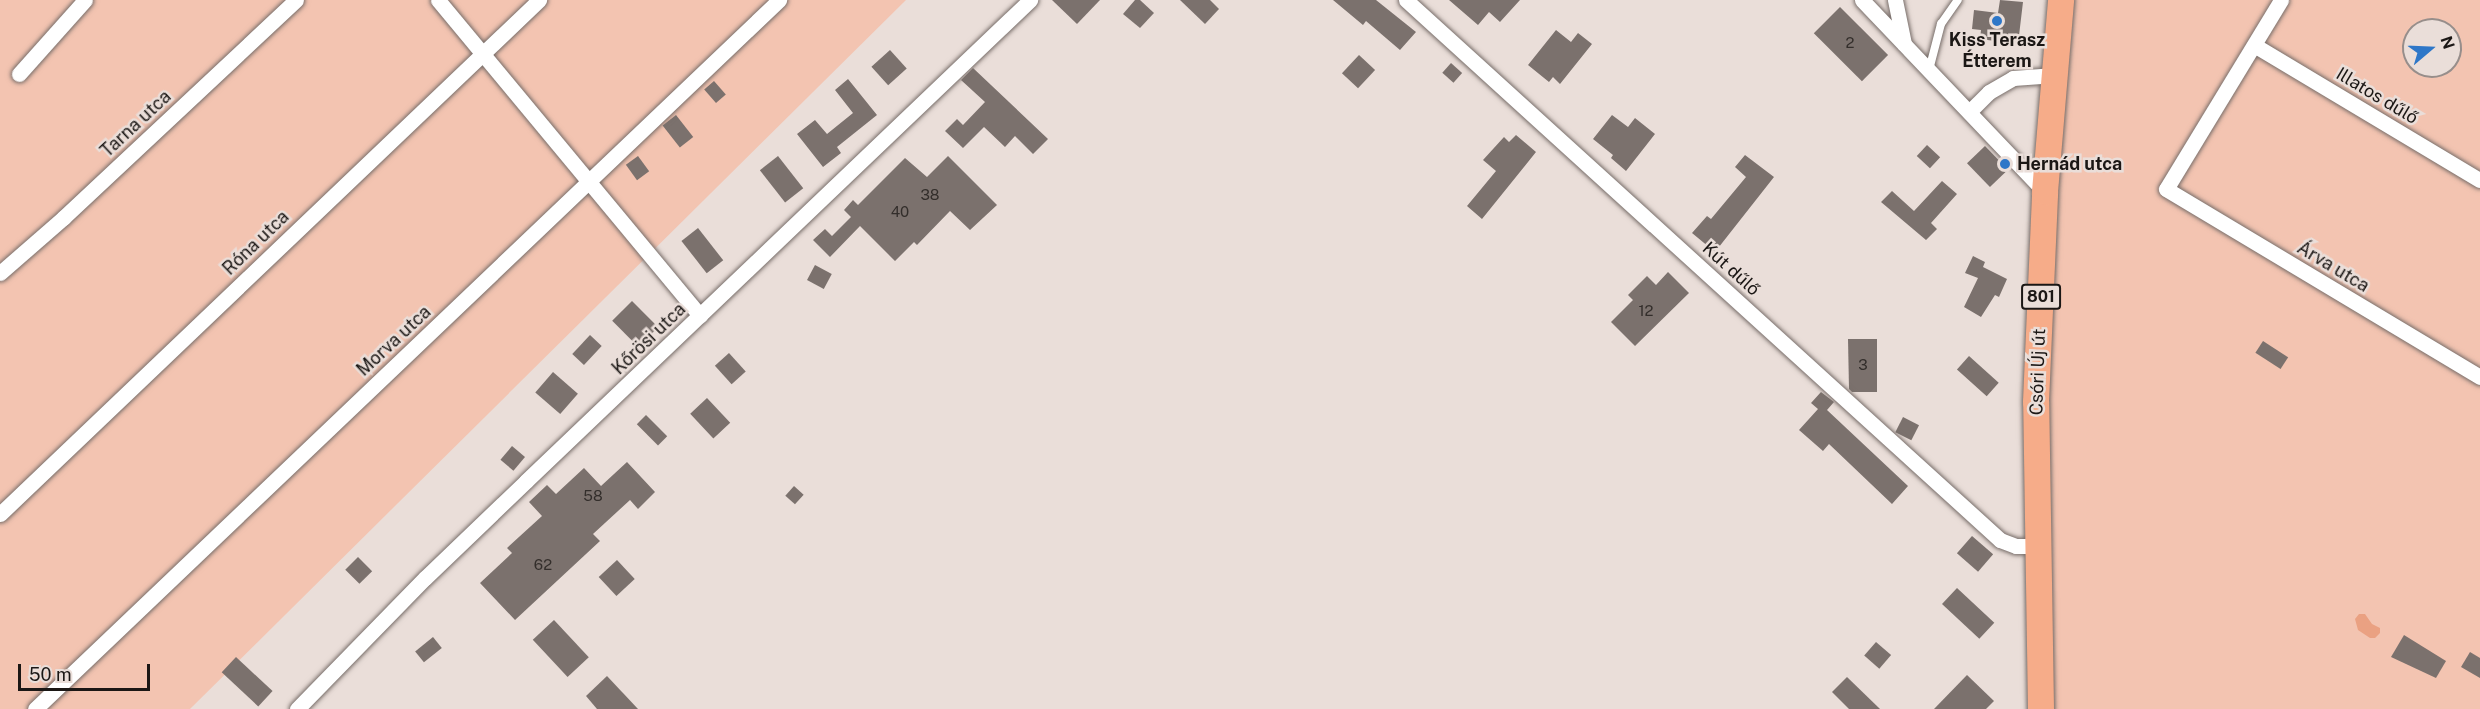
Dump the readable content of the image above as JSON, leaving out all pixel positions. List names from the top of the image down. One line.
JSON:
{"streets":{"main road":["801","Csóri Új út"],"street":["Illatos dűlő","Tarna utca","Róna utca","Árva utca","Kút dűlő","Kőrösi utca","Morva utca"]},"crossings":[["Illatos dűlő","Árva utca"],["Kút dűlő","Csóri Új út"]],"places":["Kiss Terasz Étterem","Hernád utca"],"house_numbers":["2","38","40","12","3","58","62"],"scale_bar":"50 m","north":"right"}
